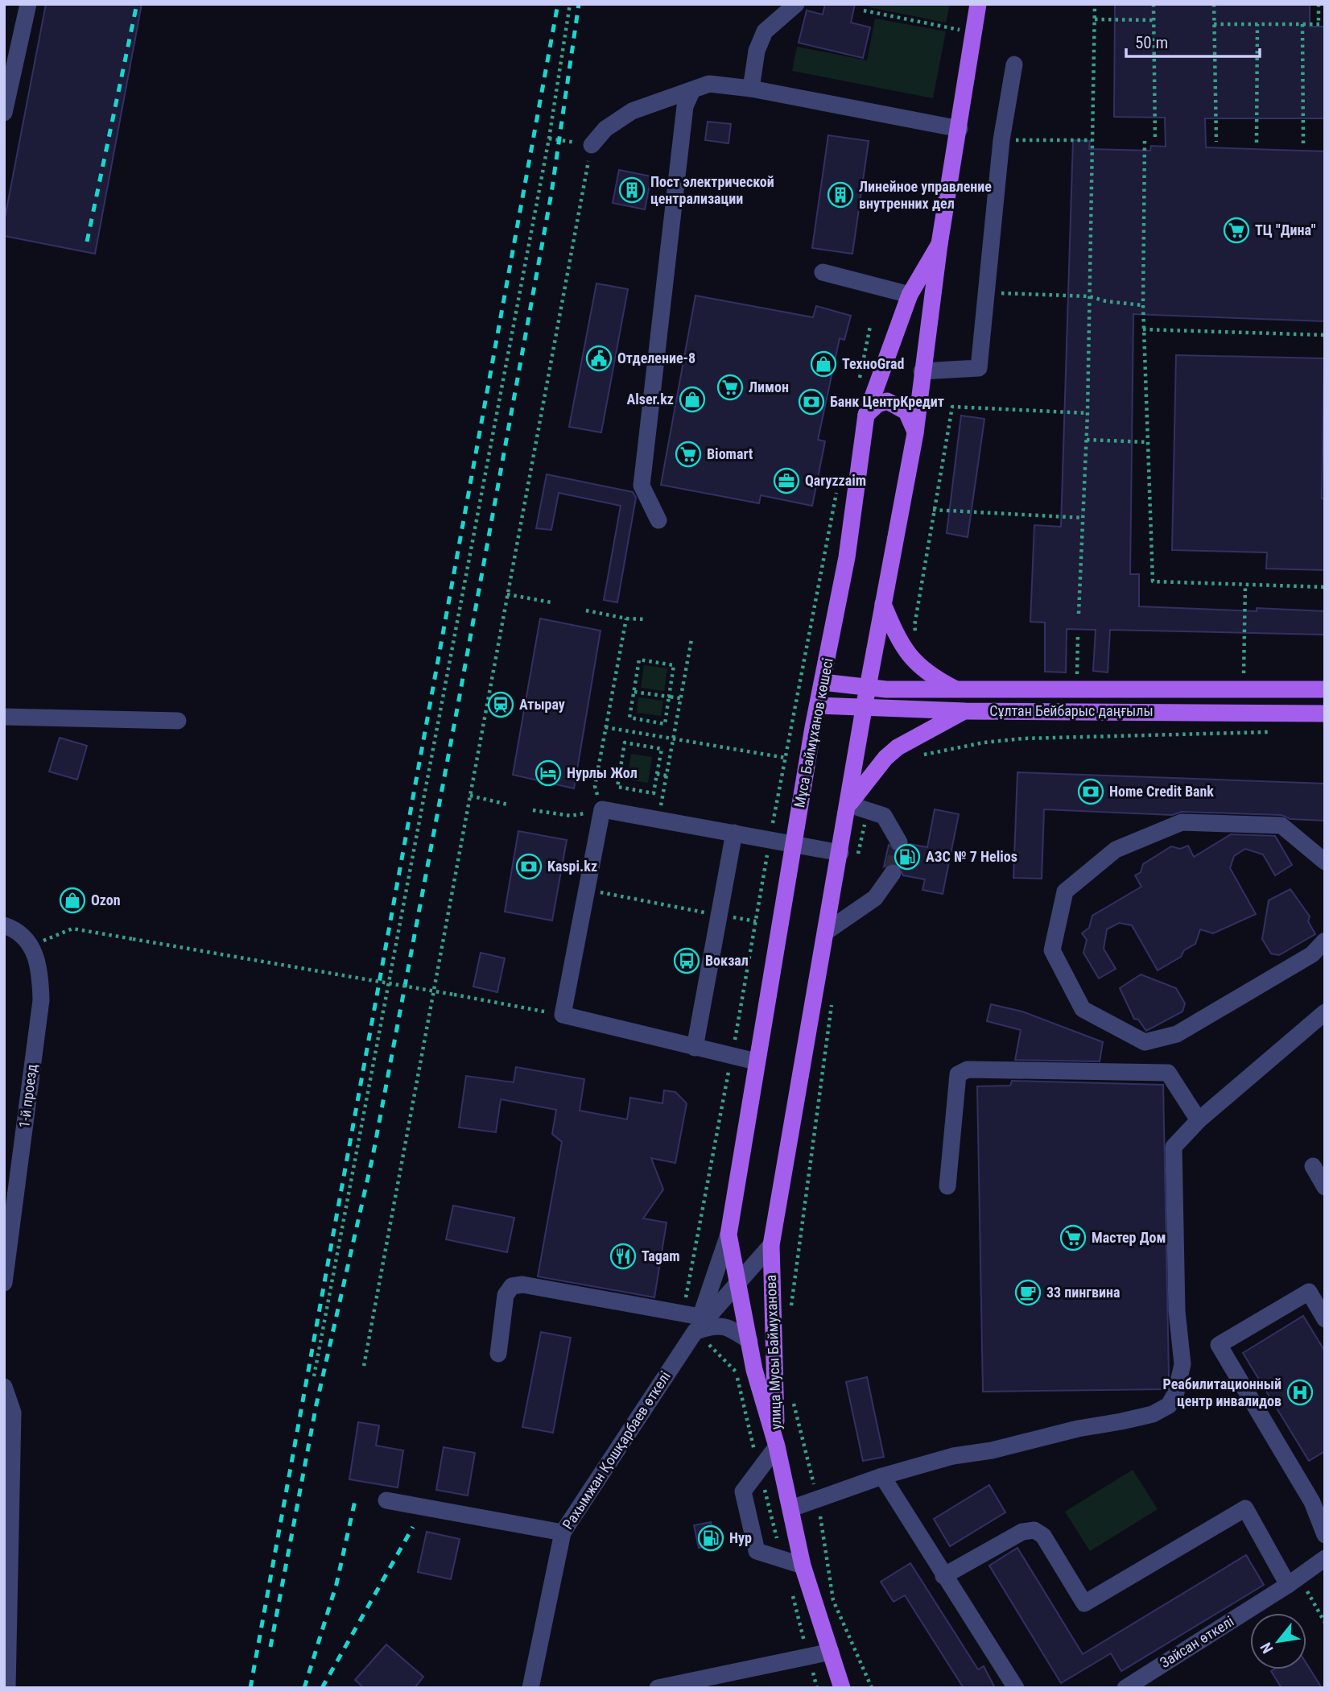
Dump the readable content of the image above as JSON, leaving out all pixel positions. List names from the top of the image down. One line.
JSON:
{"streets":{"main road":["Сұлтан Бейбарыс даңғылы","Мұса Баймұханов көшесі","улица Мусы Баймуханова"],"street":["1-й проезд","Рахымжан Қошқарбаев өткелі","Зайсан өткелі"]},"crossings":[["Сұлтан Бейбарыс даңғылы","Мұса Баймұханов көшесі"],["Мұса Баймұханов көшесі","улица Мусы Баймуханова"],["Мұса Баймұханов көшесі","Рахымжан Қошқарбаев өткелі"],["улица Мусы Баймуханова","Рахымжан Қошқарбаев өткелі"]],"places":{"building":["Пост электрической централизации","Линейное управление внутренних дел"],"supermarket":["ТЦ \"Дина\"","Лимон","Biomart","Мастер Дом"],"public building":["Отделение-8"],"shop":["ТехноGrad","Alser.kz","Ozon"],"bank":["Банк ЦентрКредит","Home Credit Bank","Kaspi.kz"],"office":["Qaryzzaim"],"station":["Атырау"],"hotel":["Нурлы Жол"],"fuel station":["АЗС № 7 Helios","Нур"],"bus stop":["Вокзал"],"restaurant":["Tagam"],"cafe":["33 пингвина"],"hospital":["Реабилитационный центр инвалидов"]},"scale_bar":"50 m","north":"bottom left"}
